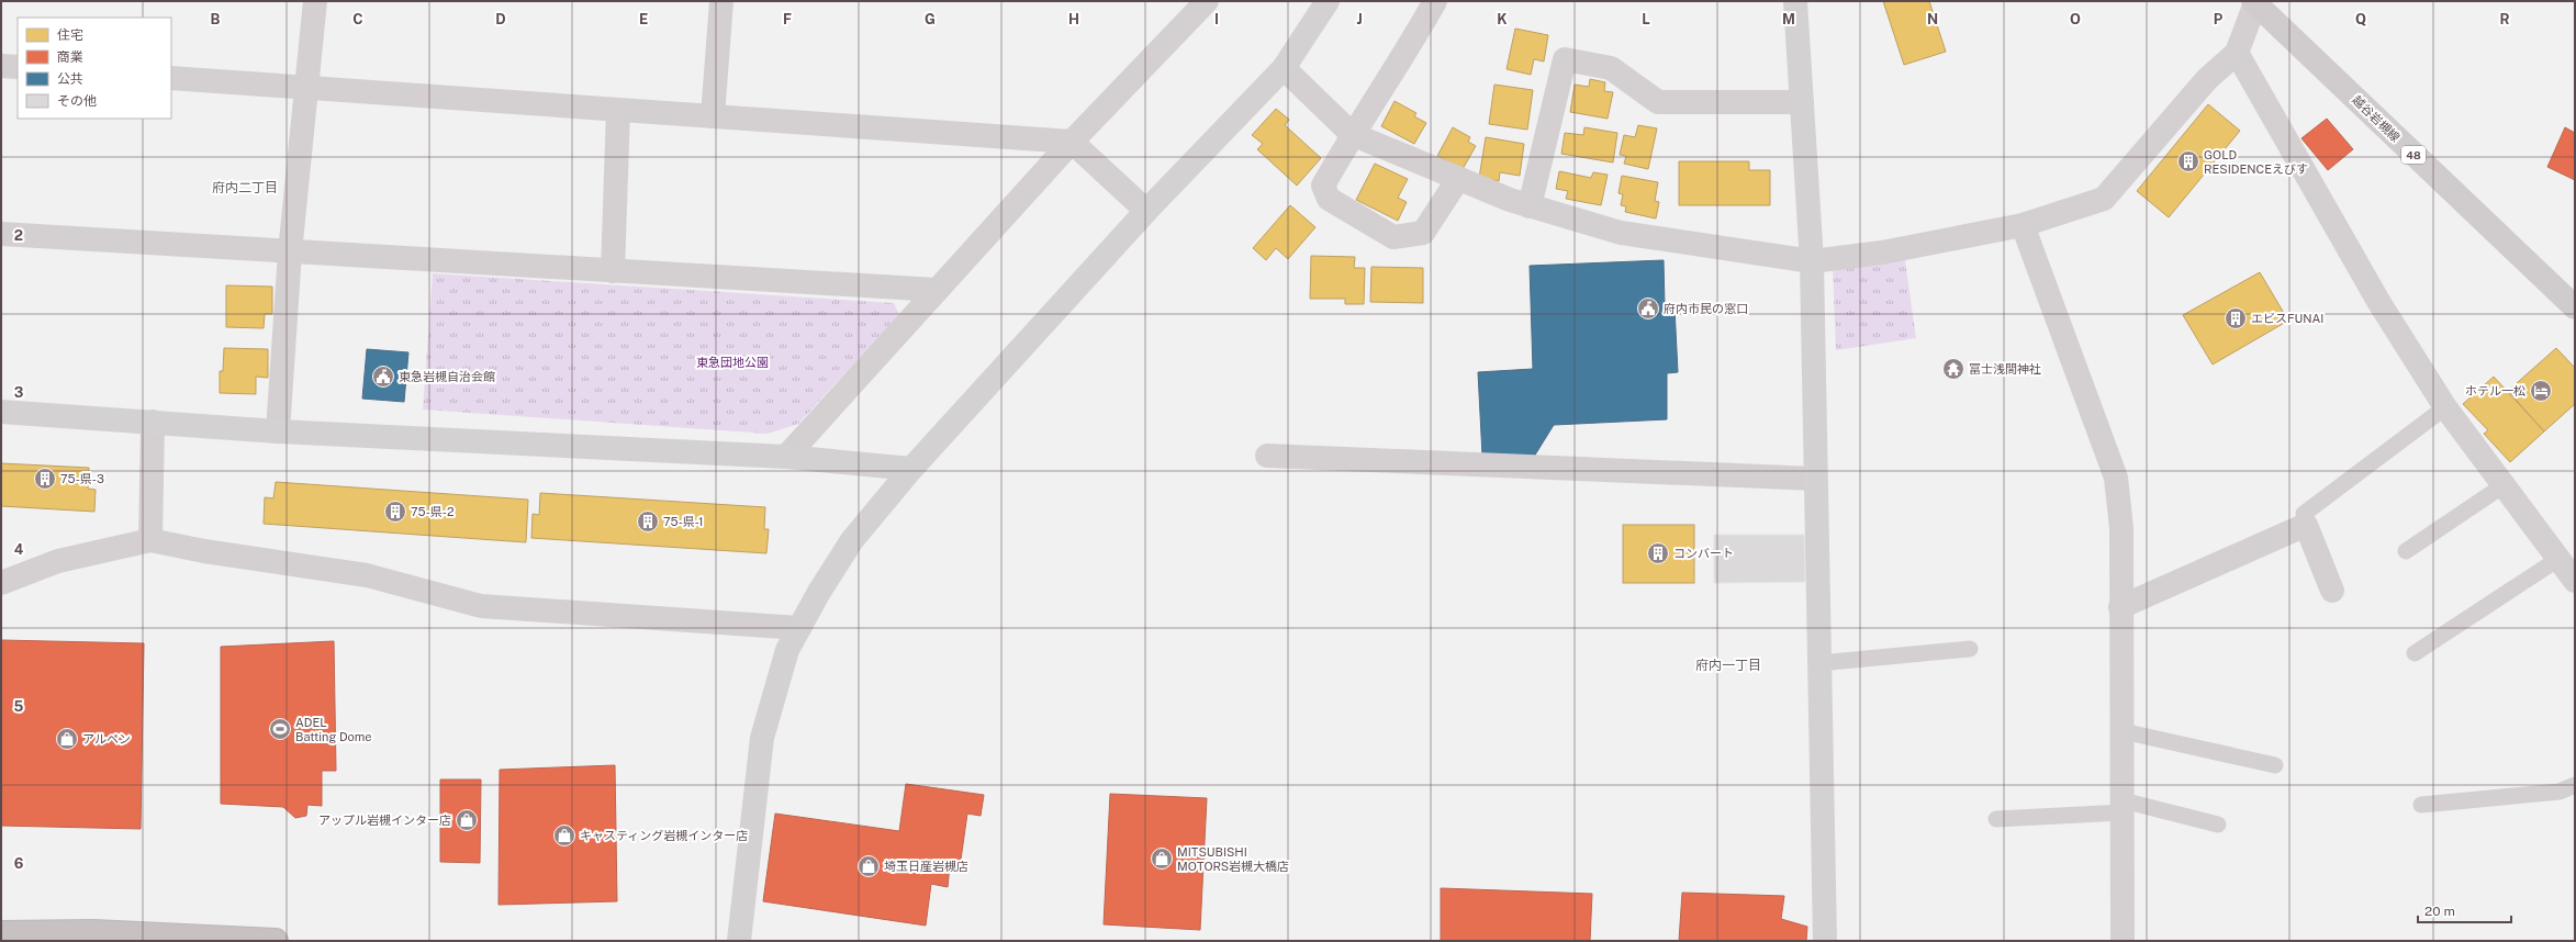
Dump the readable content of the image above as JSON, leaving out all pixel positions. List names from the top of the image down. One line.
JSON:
{"streets":{"main road":["越谷岩槻線","48"]},"districts":["府内二丁目","府内一丁目"],"parks":["東急団地公園"],"places":{"building":["GOLD RESIDENCEえびす","エビスFUNAI","75-県-3","75-県-2","75-県-1","コンバート"],"public building":["府内市民の窓口","東急岩槻自治会館"],"temple":["冨士浅間神社"],"hotel":["ホテル一松"],"sports":["ADEL Batting Dome"],"shop":["アルペン","アップル岩槻インター店","キャスティング岩槻インター店","MITSUBISHI MOTORS岩槻大橋店","埼玉日産岩槻店"]},"legend":["住宅","商業","公共","その他"],"scale_bar":"20 m","grid":{"columns":["B","C","D","E","F","G","H","I","J","K","L","M","N","O","P","Q","R"],"rows":["2","3","4","5","6"]}}
